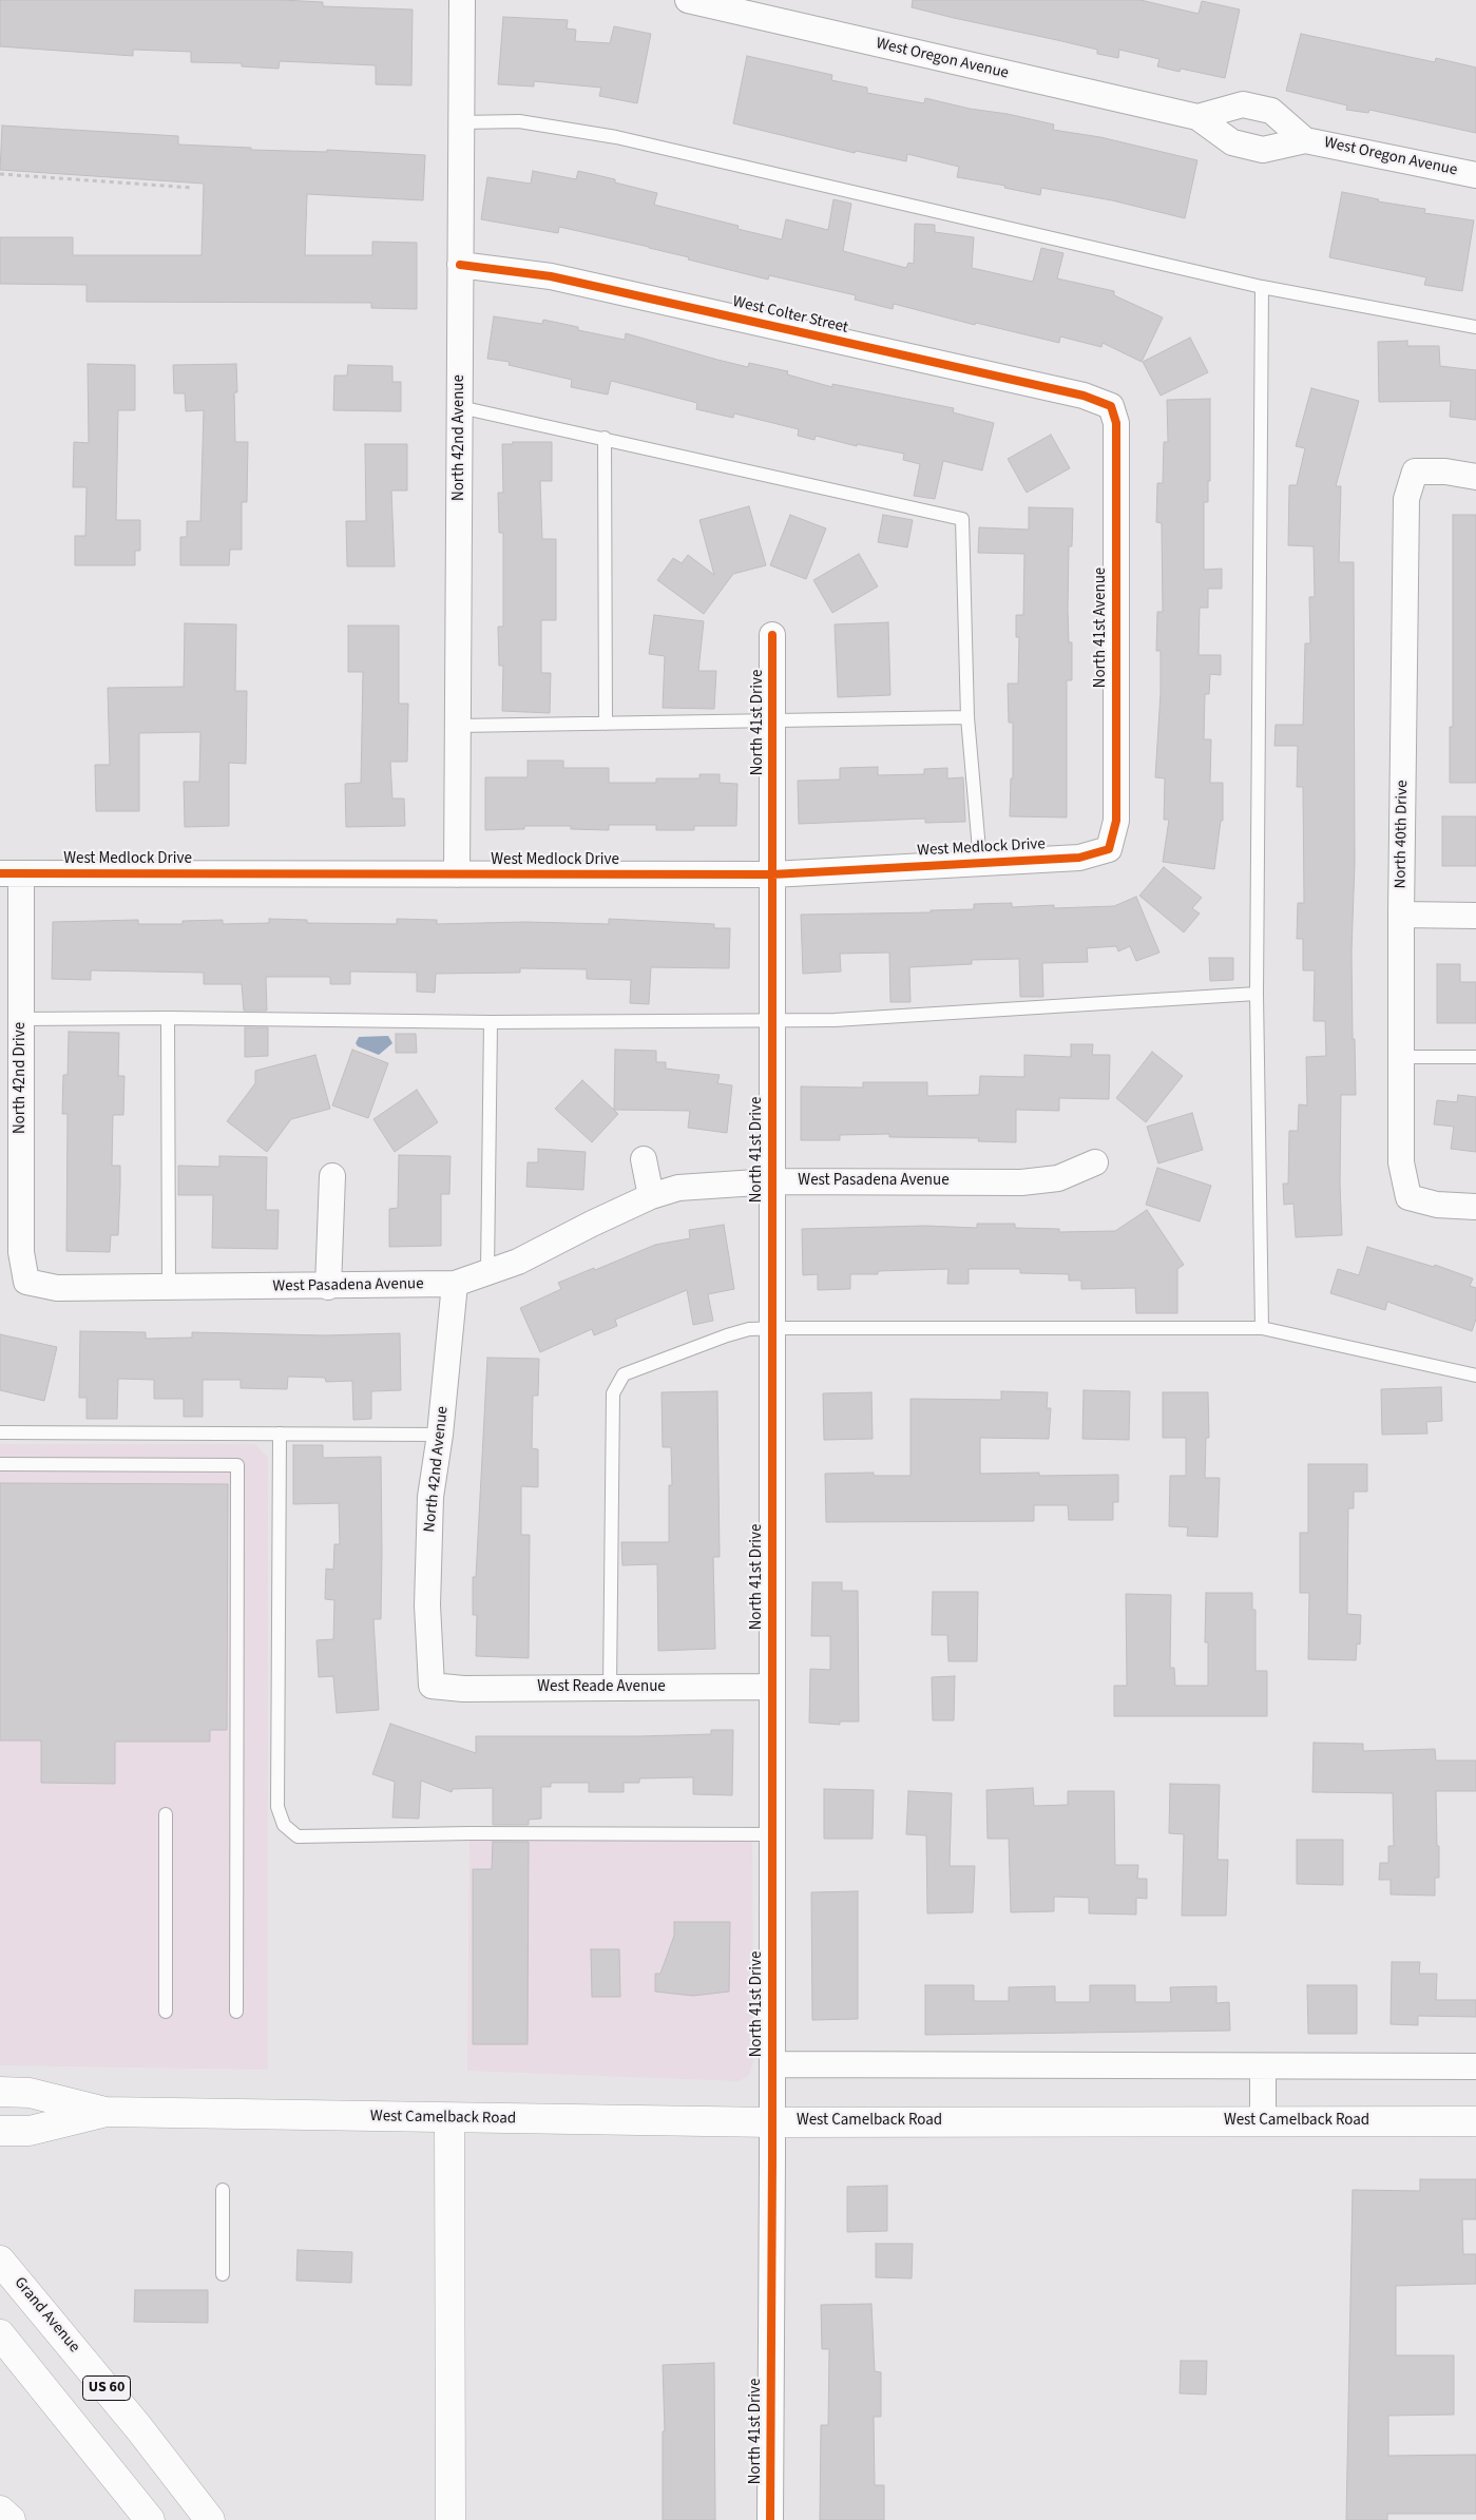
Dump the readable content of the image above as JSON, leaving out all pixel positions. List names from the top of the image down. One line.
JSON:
{"streets":{"main road":["West Camelback Road","Grand Avenue","US 60"],"street":["West Oregon Avenue","West Colter Street","North 42nd Avenue","North 41st Avenue","North 41st Drive","North 40th Drive","West Medlock Drive","North 42nd Drive","West Pasadena Avenue","West Reade Avenue"]},"crossings":[["West Colter Street","North 42nd Avenue"],["West Colter Street","North 41st Avenue"],["North 42nd Avenue","West Medlock Drive"],["North 42nd Avenue","West Pasadena Avenue"],["North 42nd Avenue","West Reade Avenue"],["North 41st Avenue","West Medlock Drive"],["North 41st Drive","West Medlock Drive"],["North 41st Drive","West Pasadena Avenue"],["North 41st Drive","West Reade Avenue"],["North 41st Drive","West Camelback Road"],["West Medlock Drive","North 42nd Drive"],["North 42nd Drive","West Pasadena Avenue"]]}
